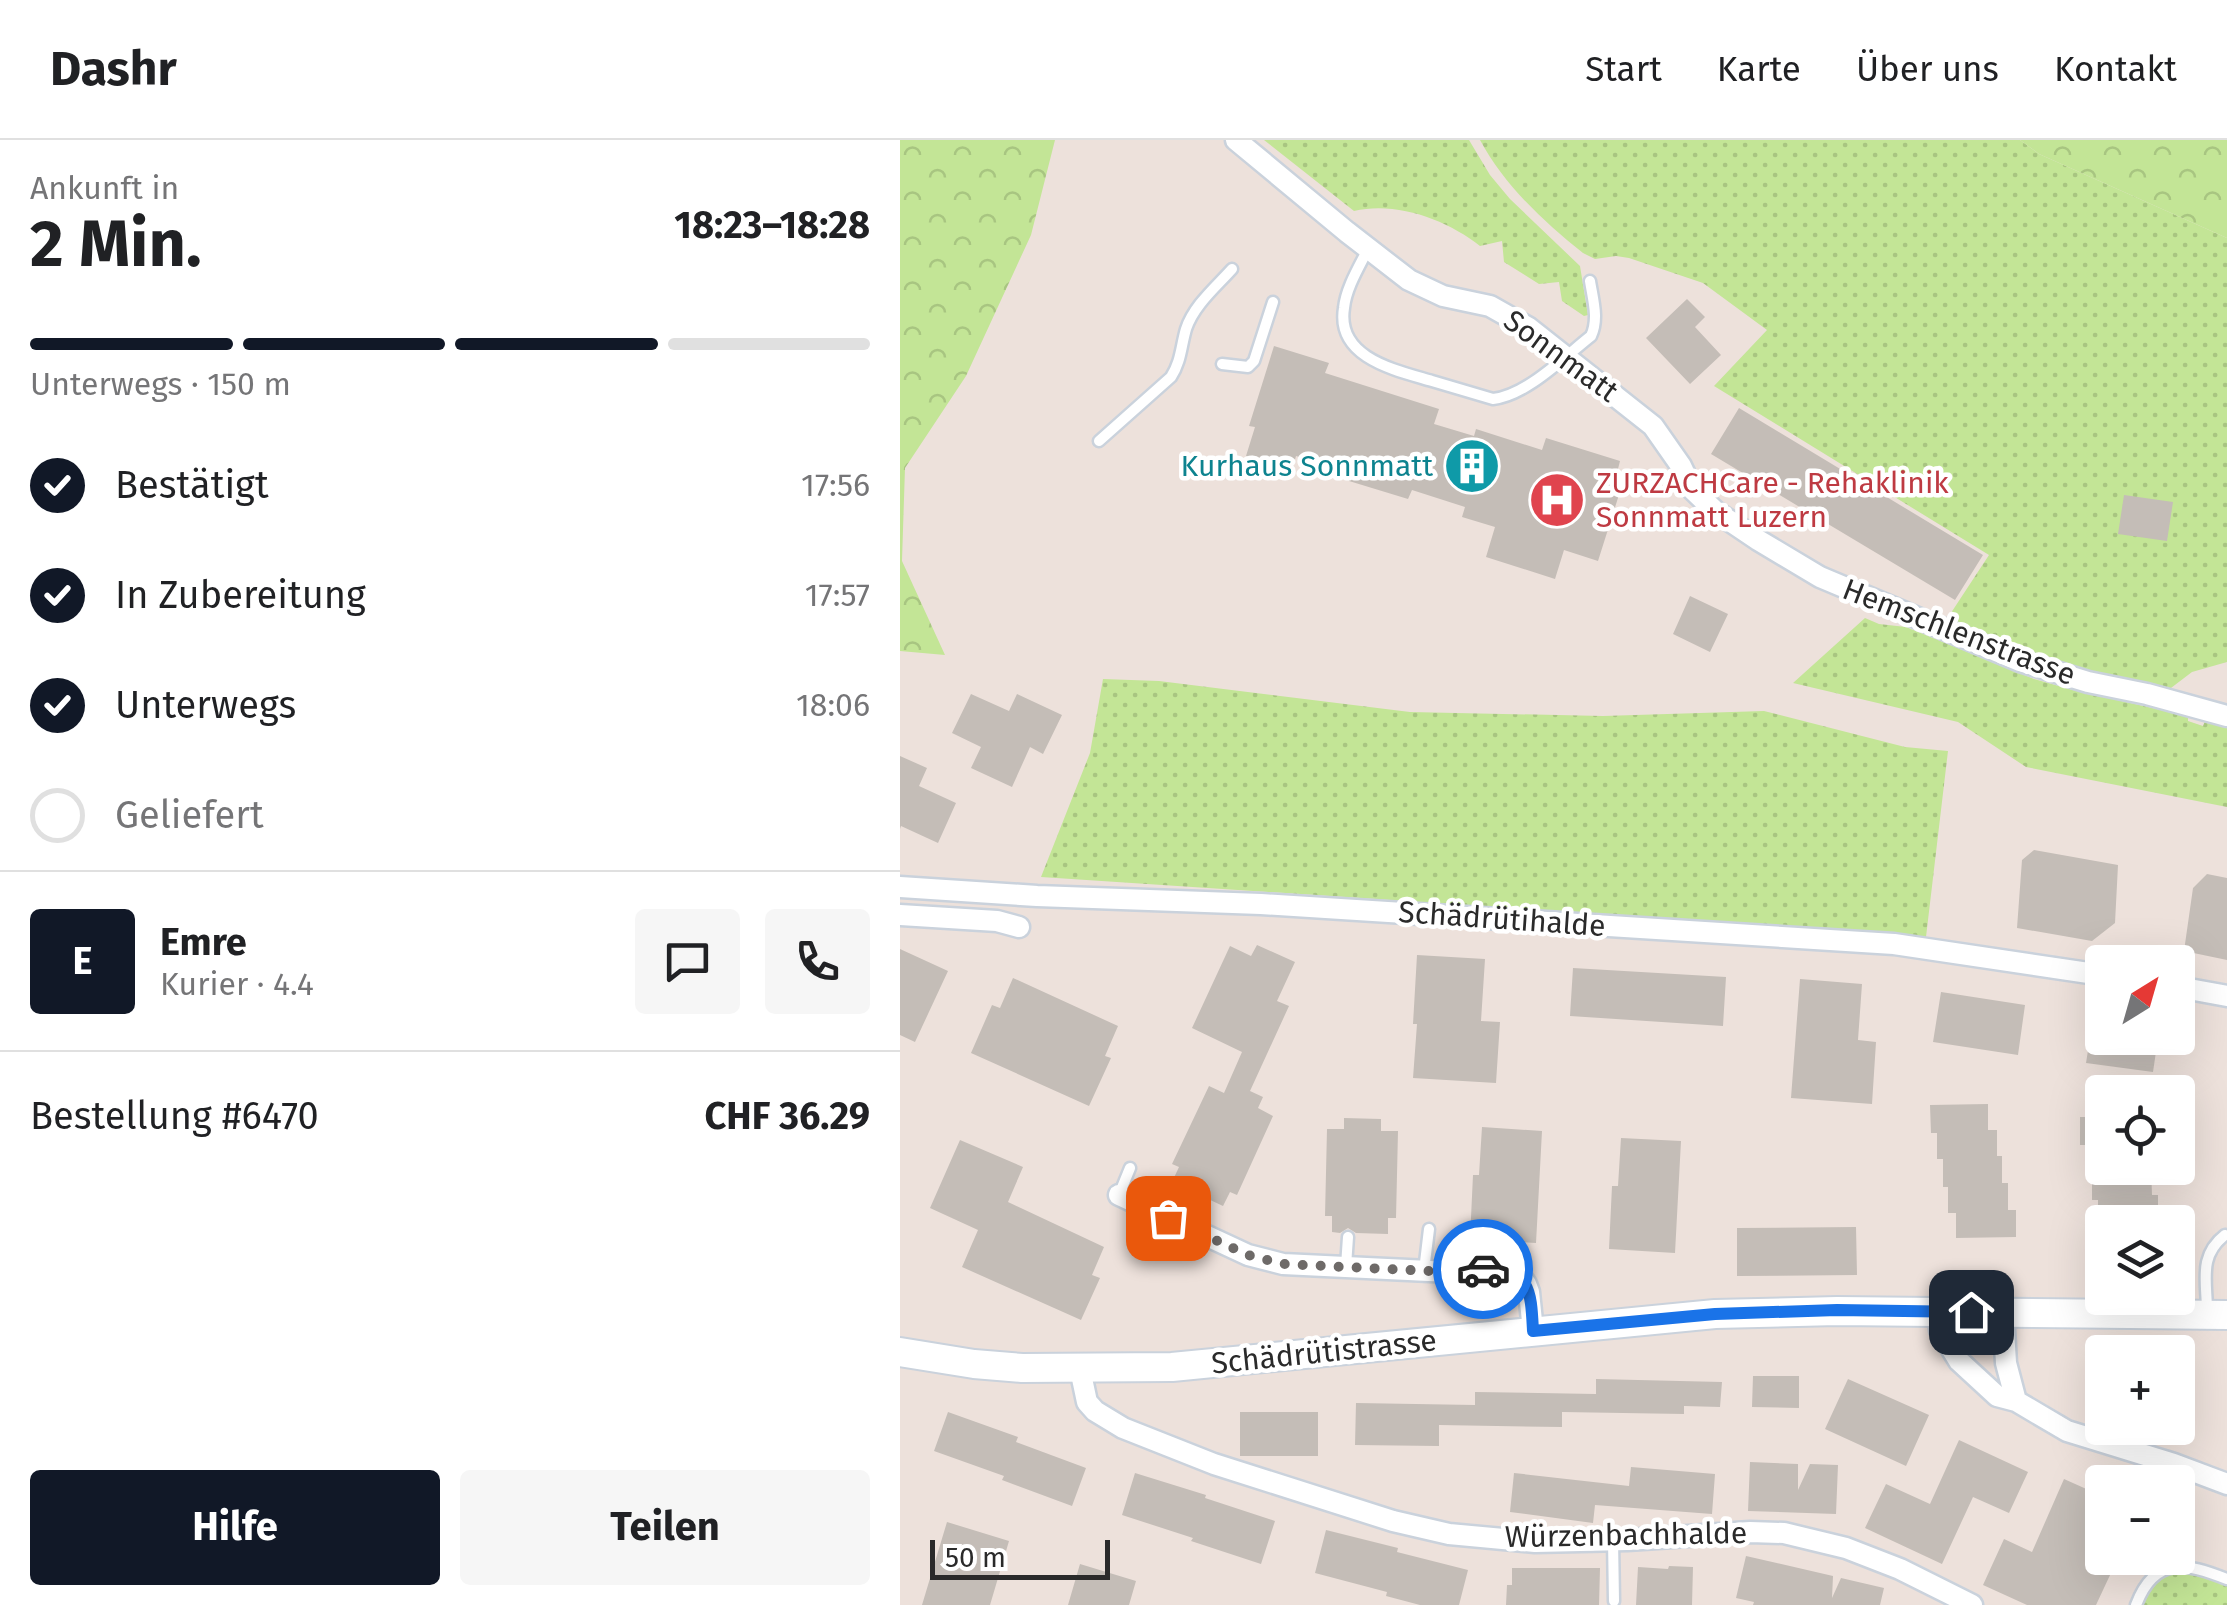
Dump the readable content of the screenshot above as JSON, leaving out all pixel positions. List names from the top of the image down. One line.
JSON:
{"streets":{"main road":["Schädrütistrasse"],"street":["Sonnmatt","Hemschlenstrasse","Schädrütihalde","Würzenbachhalde"]},"crossings":[["Sonnmatt","Hemschlenstrasse"],["Schädrütistrasse","Würzenbachhalde"]],"places":{"building":["Kurhaus Sonnmatt"],"hospital":["ZURZACHCare - Rehaklinik Sonnmatt Luzern"]},"scale_bar":"50 m","north":"top right","page":{"header":"Dashr","nav":["Start","Karte","Über uns","Kontakt"],"heading":["2 Min.","Ankunft in","18:23–18:28"],"panel":["Emre","Kurier · 4.4","Bestellung #6470","CHF 36.29"],"bar":"Unterwegs · 150 m","list":[["Bestätigt","17:56"],["In Zubereitung","17:57"],["Unterwegs","18:06"],"Geliefert"],"round":"E","map_buttons":["+","−"],"buttons":["Hilfe","Teilen"],"scale":"50 m"}}
